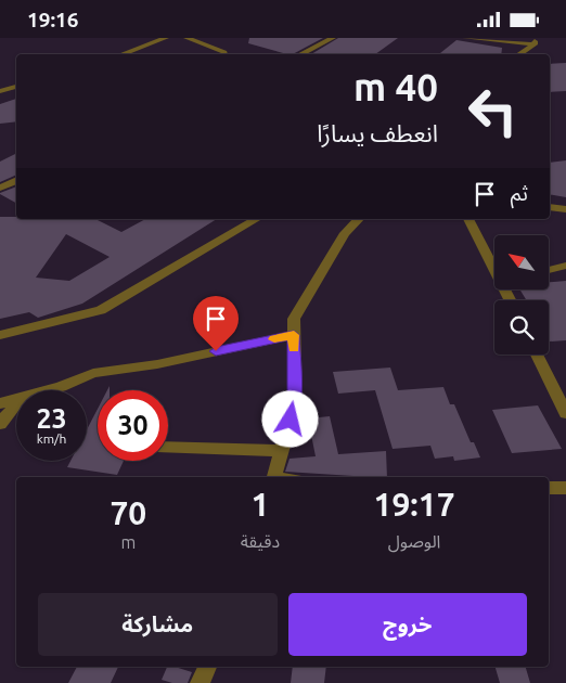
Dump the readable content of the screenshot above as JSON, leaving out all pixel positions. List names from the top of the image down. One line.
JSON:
{"north":"top left","page":{"status":"19:16","turn":["40 m","انعطف يسارًا"],"then":"ثم","speed":"23 km/h","limit":"30","eta":["19:17","الوصول","1","دقيقة","70","m"],"buttons":["خروج","مشاركة"]}}
